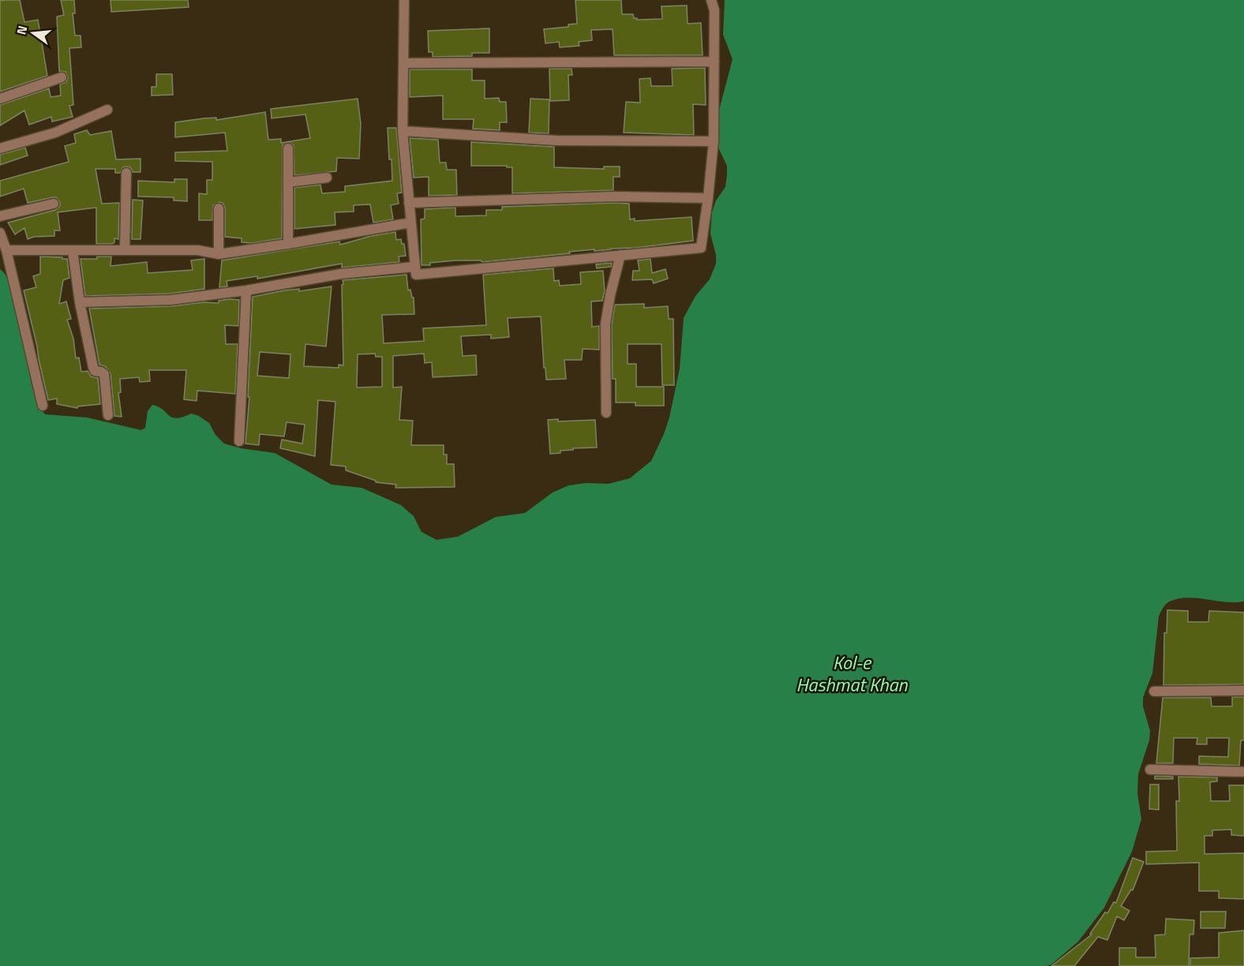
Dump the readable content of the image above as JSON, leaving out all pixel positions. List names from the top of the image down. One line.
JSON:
{"water":["Kol-e Hashmat Khan"],"north":"left"}
